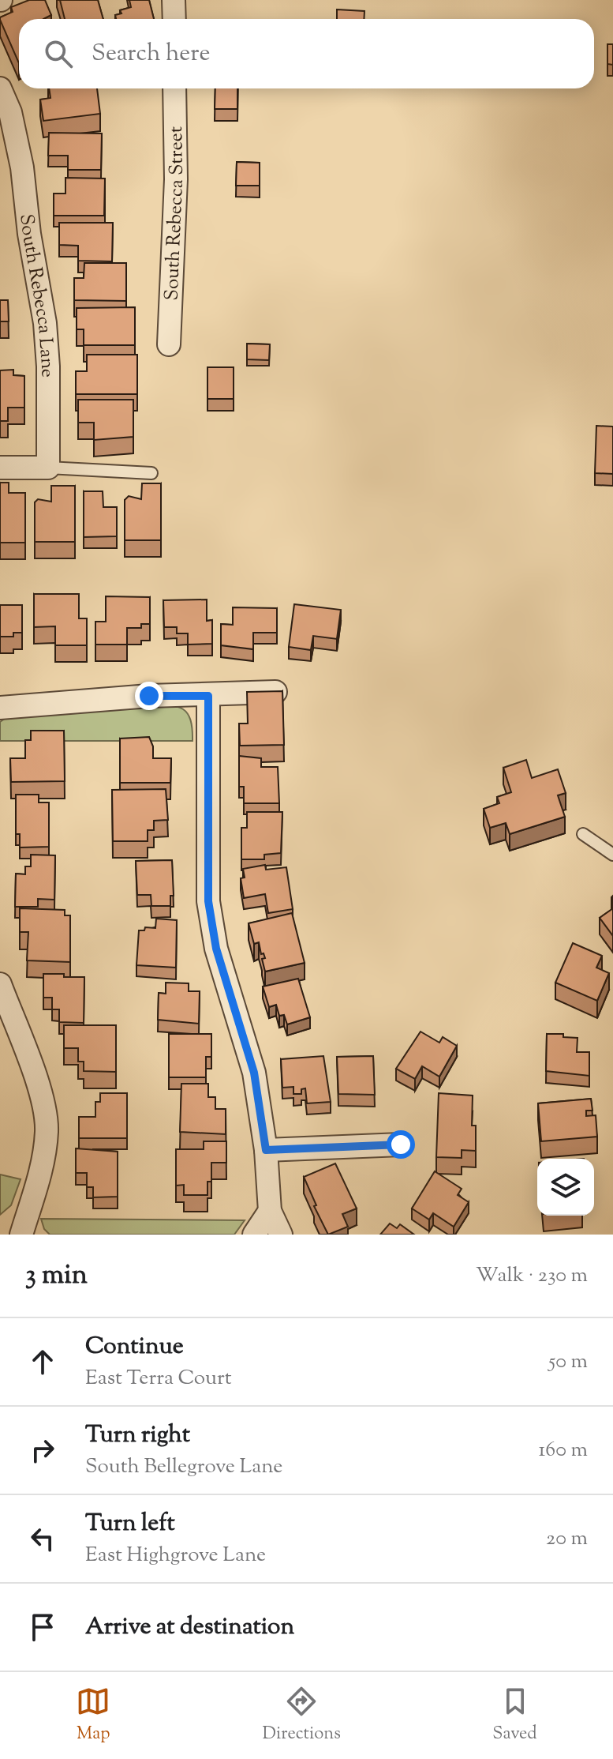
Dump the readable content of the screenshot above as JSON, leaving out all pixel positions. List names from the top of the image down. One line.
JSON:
{"streets":{"street":["South Rebecca Street","South Rebecca Lane"]},"page":{"search":"Search here","heading":["3 min","Walk · 230 m"],"list":[["Continue","East Terra Court","50 m"],["Turn right","South Bellegrove Lane","160 m"],["Turn left","East Highgrove Lane","20 m"],"Arrive at destination"],"nav":["Map","Directions","Saved"]}}
